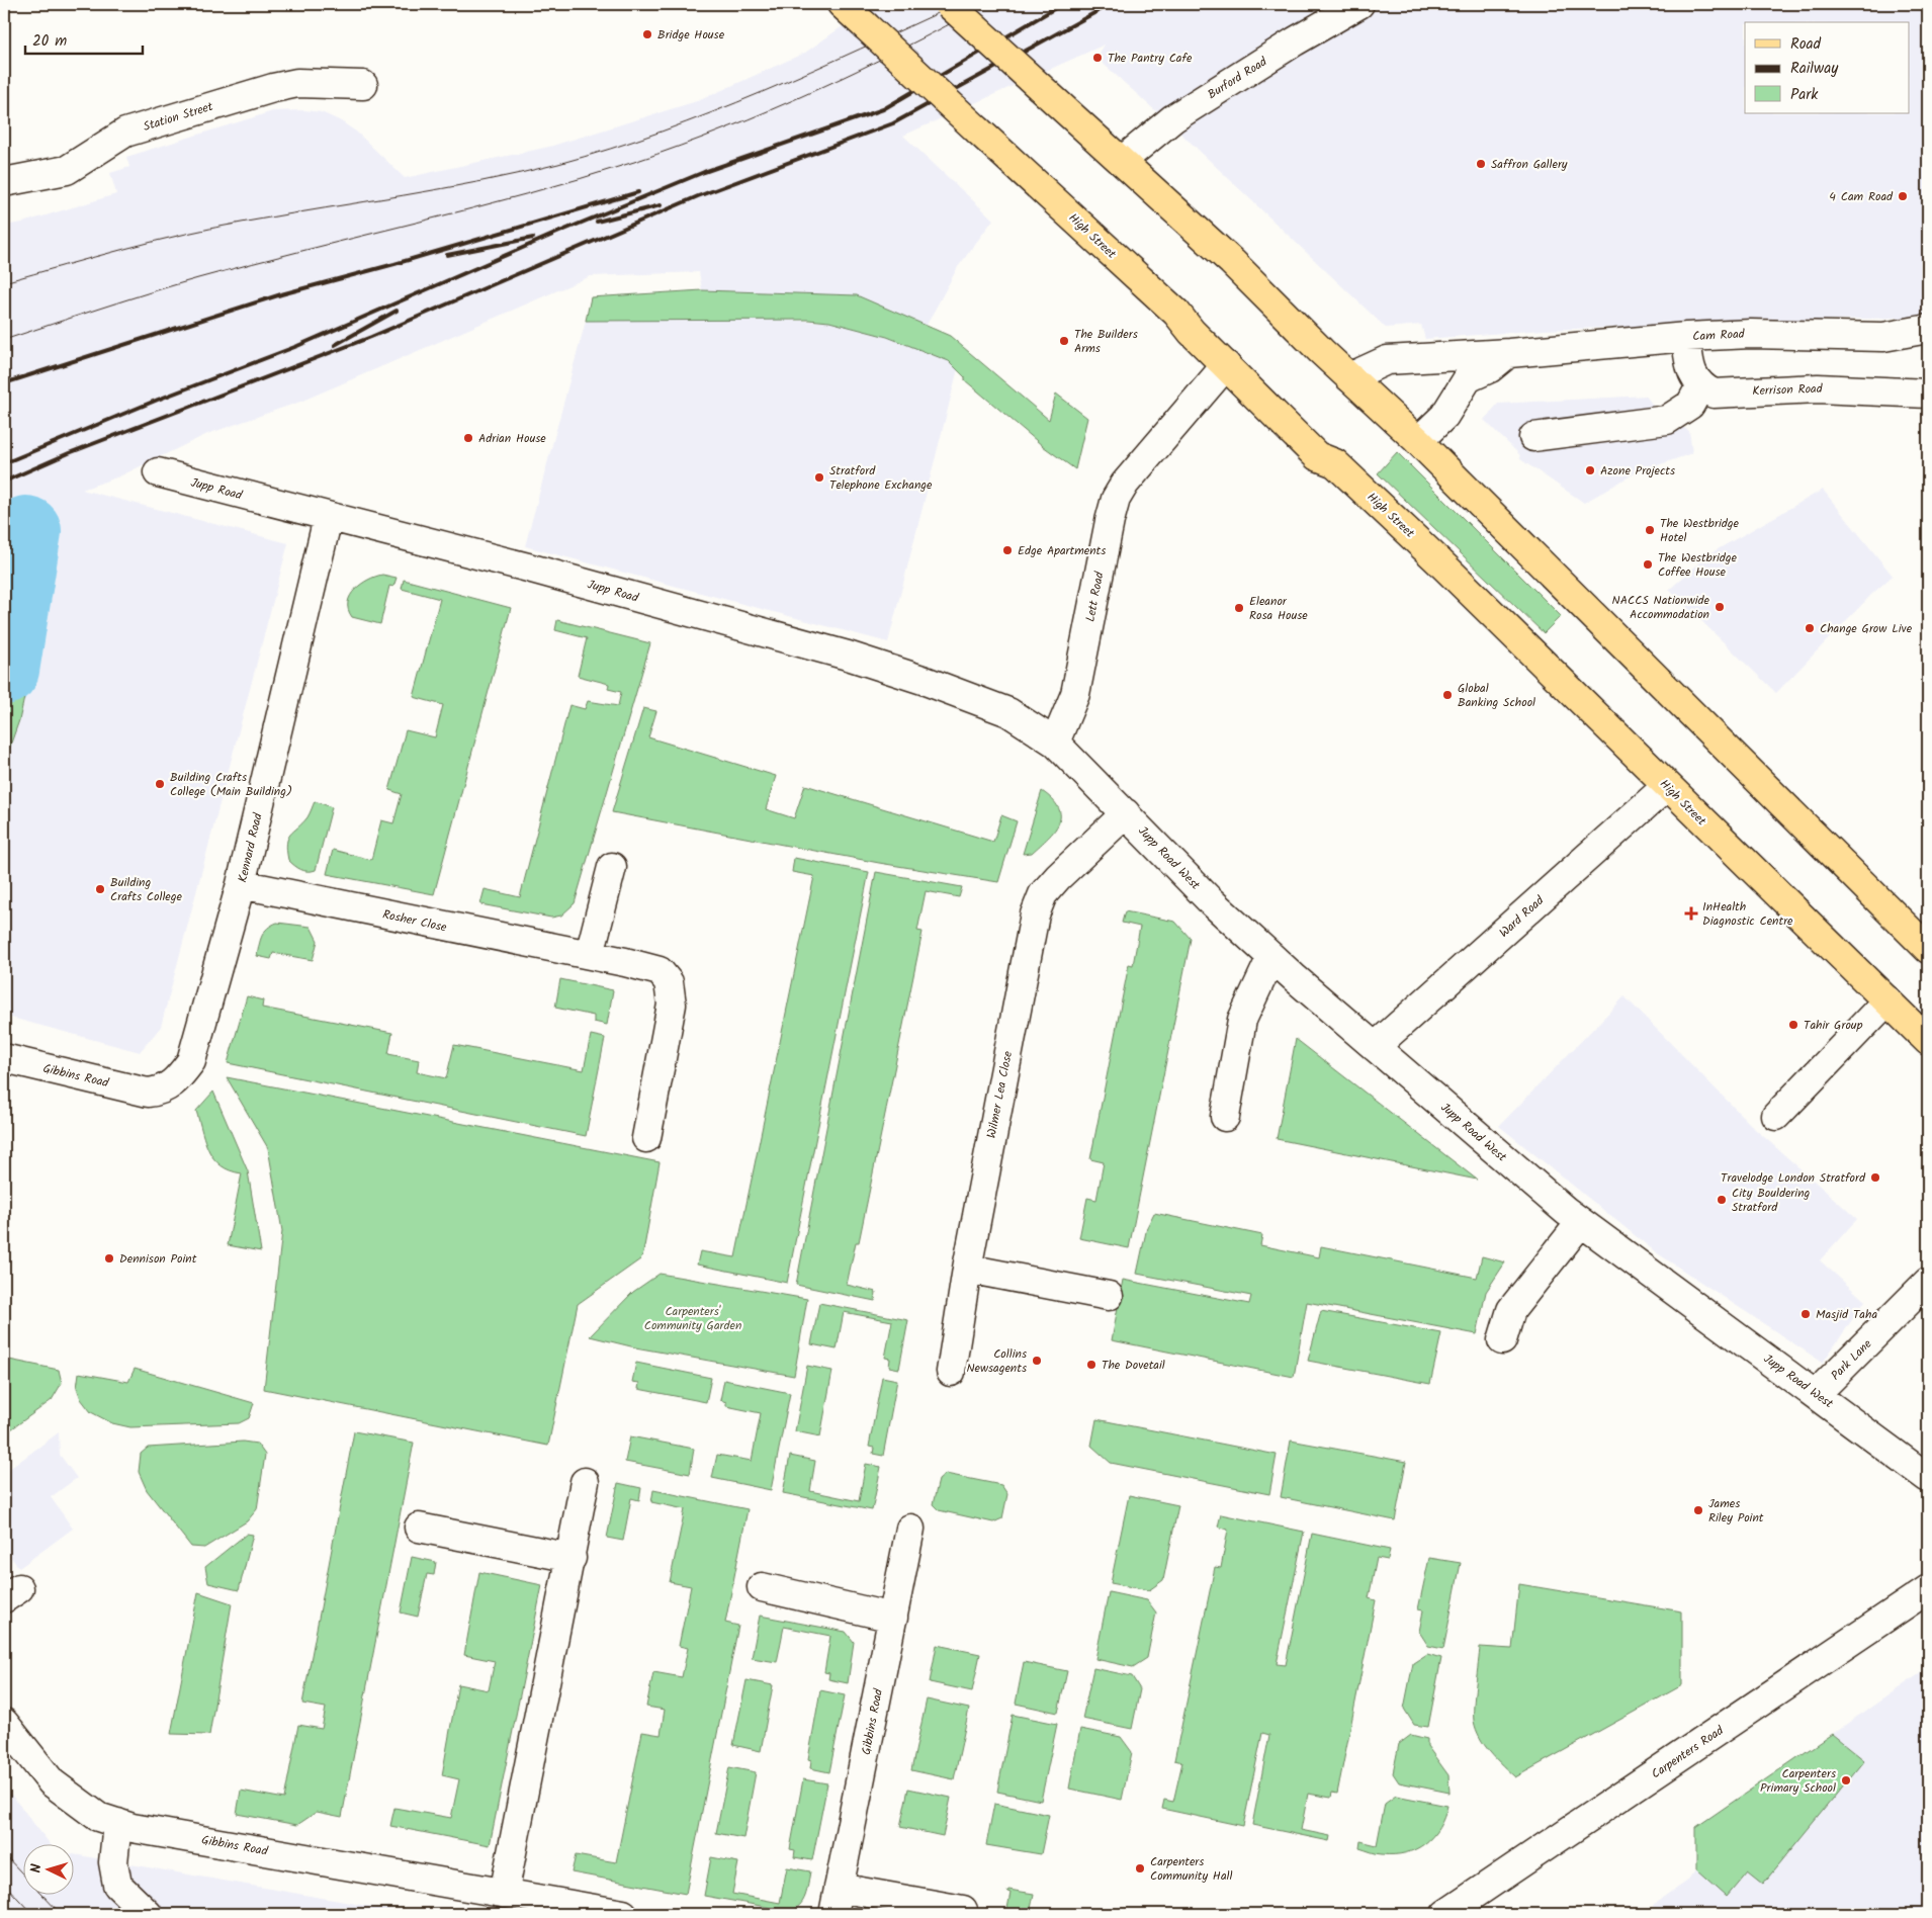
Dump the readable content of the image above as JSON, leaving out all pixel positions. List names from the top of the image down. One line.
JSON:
{"streets":{"main road":["High Street"],"street":["Burford Road","Station Street","Cam Road","Kerrison Road","Jupp Road","Lett Road","Kennard Road","Jupp Road West","Ward Road","Rosher Close","Gibbins Road","Wilmer Lea Close","Park Lane","Carpenters Road"]},"crossings":[["High Street","Lett Road"],["High Street","Ward Road"],["Jupp Road","Lett Road"],["Jupp Road","Kennard Road"],["Jupp Road","Jupp Road West"],["Lett Road","Jupp Road West"],["Kennard Road","Rosher Close"],["Kennard Road","Gibbins Road"],["Jupp Road West","Ward Road"],["Jupp Road West","Wilmer Lea Close"],["Jupp Road West","Park Lane"]],"parks":["Carpenters' Community Garden"],"places":{"other":["Bridge House","The Pantry Cafe","Saffron Gallery","4 Cam Road","The Builders Arms","Adrian House","Azone Projects","Stratford Telephone Exchange","The Westbridge Hotel","Edge Apartments","The Westbridge Coffee House","NACCS Nationwide Accommodation","Eleanor Rosa House","Change Grow Live","Global Banking School","Building Crafts College (Main Building)","Building Crafts College","Tahir Group","Travelodge London Stratford","City Bouldering Stratford","Dennison Point","Masjid Taha","Collins Newsagents","The Dovetail","James Riley Point","Carpenters Primary School","Carpenters Community Hall"],"health":["InHealth Diagnostic Centre"]},"legend":["Road","Railway","Park"],"scale_bar":"20 m","north":"left"}
